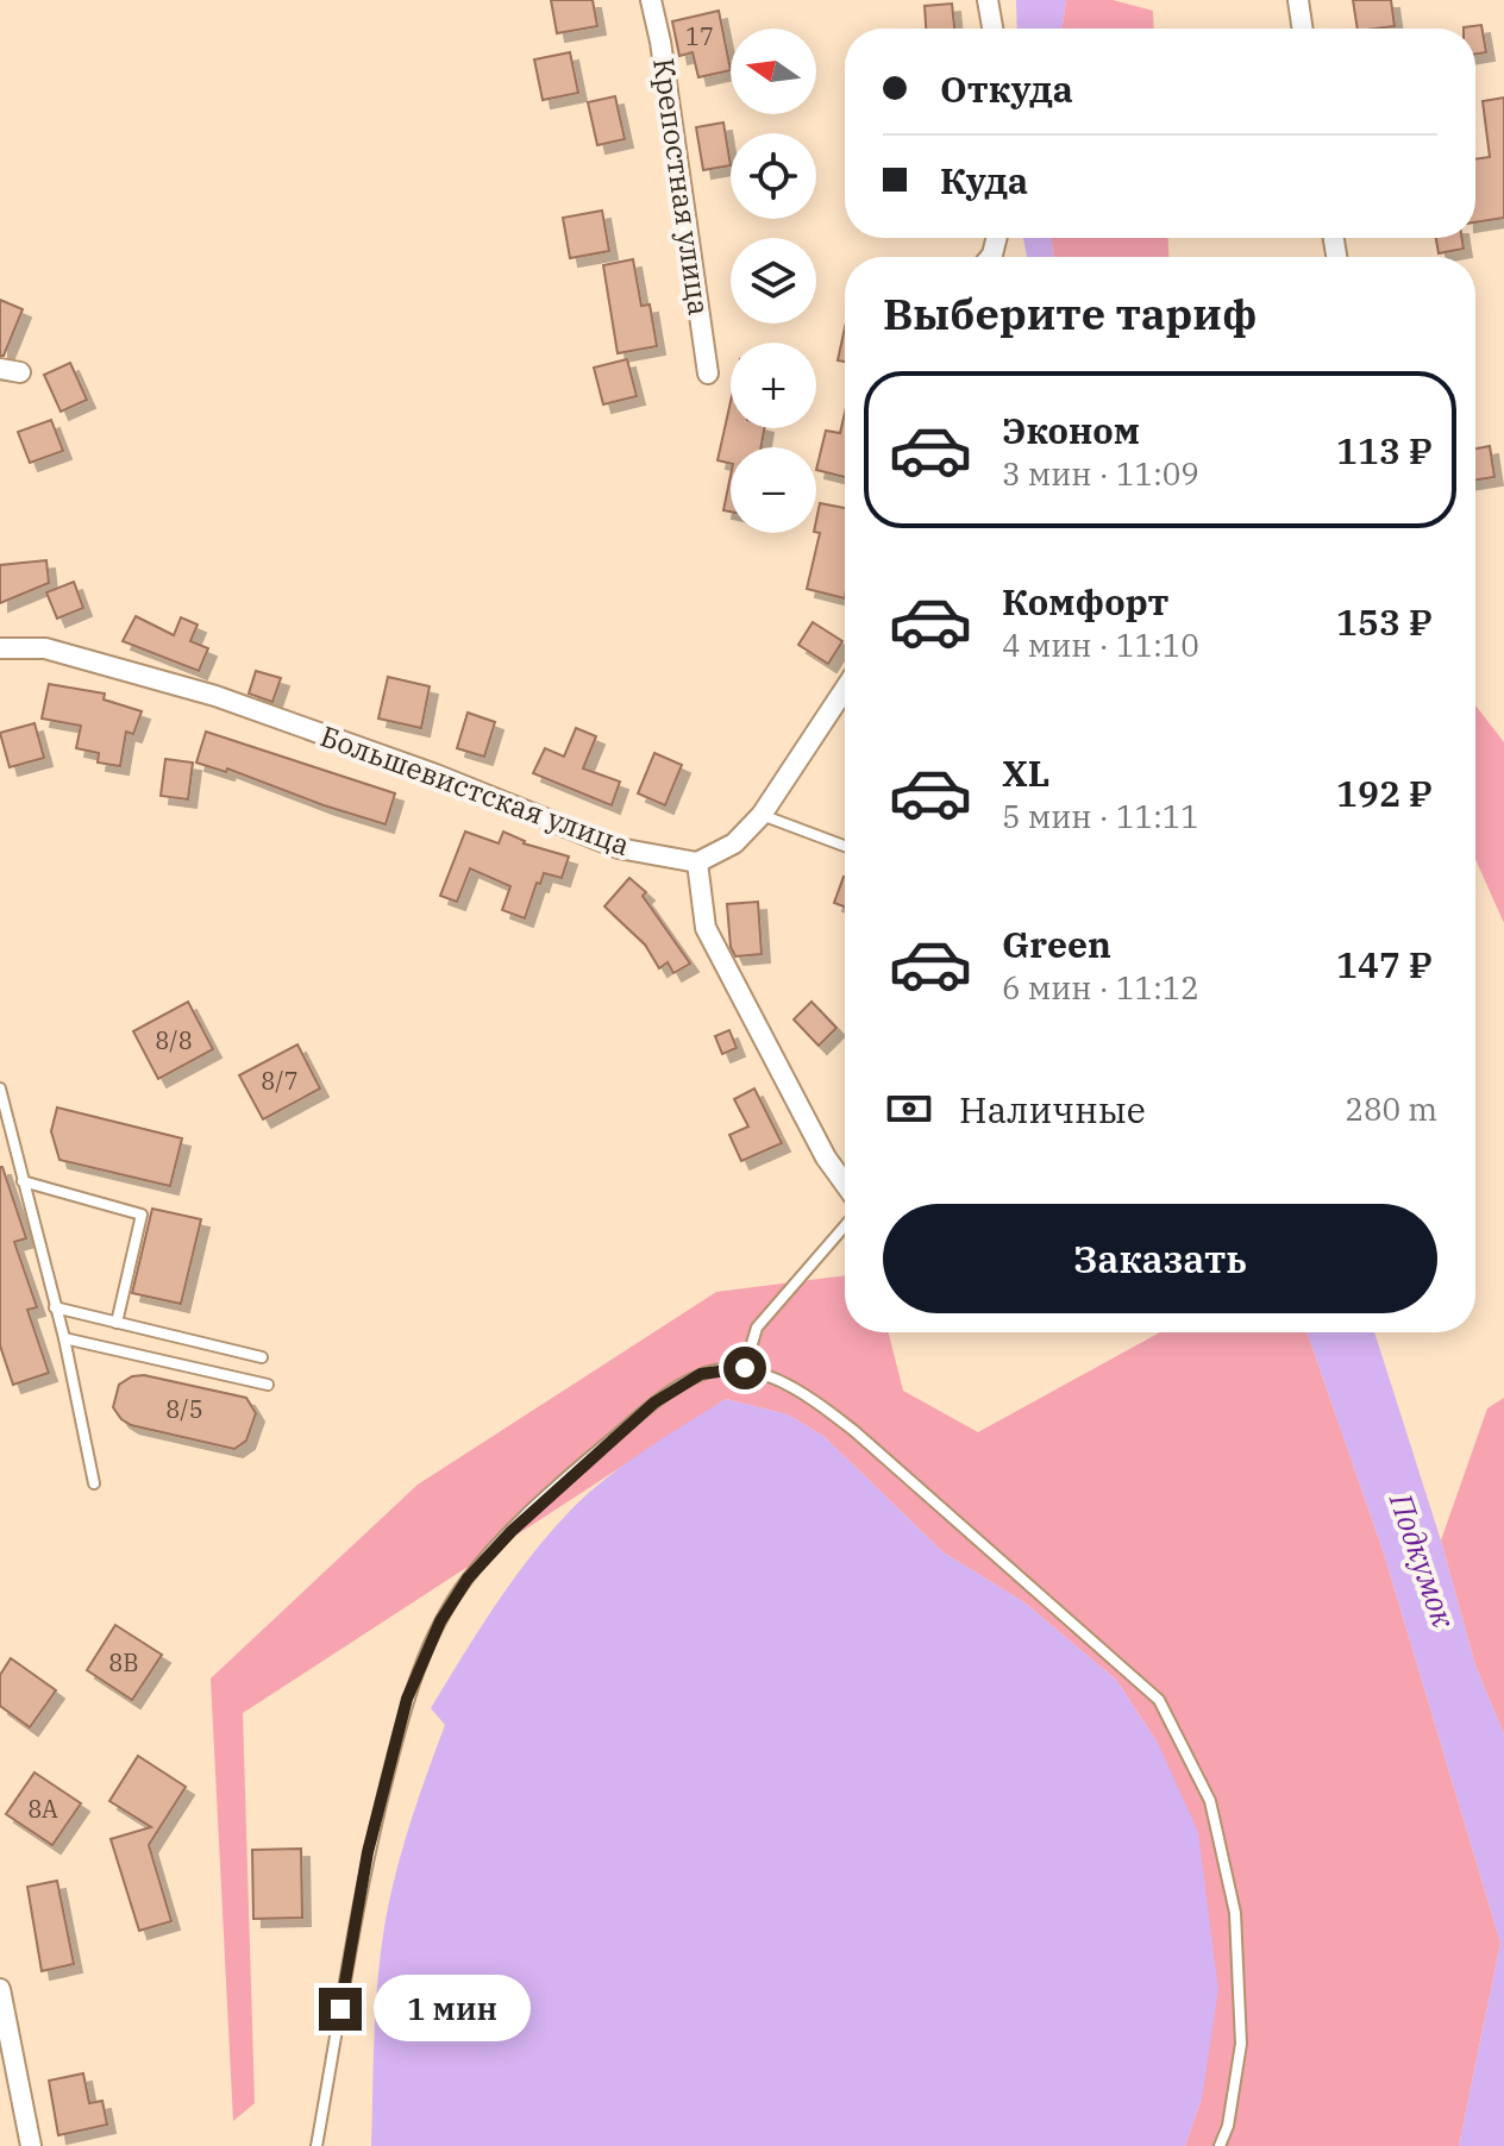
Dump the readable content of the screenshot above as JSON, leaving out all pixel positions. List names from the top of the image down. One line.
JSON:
{"streets":{"street":["Крепостная улица","Большевистская улица"]},"water":["Подкумок"],"house_numbers":["17","8/8","8/7","8/5","8В","8А"],"north":"left","page":{"map_buttons":["+","−"],"banner":["Откуда","Куда"],"heading":"Выберите тариф","list":[{"name":"Эконом","note":"3 мин · 11:09","value":"113 ₽"},{"name":"Комфорт","note":"4 мин · 11:10","value":"153 ₽"},{"name":"XL","note":"5 мин · 11:11","value":"192 ₽"},{"name":"Green","note":"6 мин · 11:12","value":"147 ₽"}],"pay":["Наличные","280 m"],"buttons":"Заказать","bubble":"1 мин"}}
